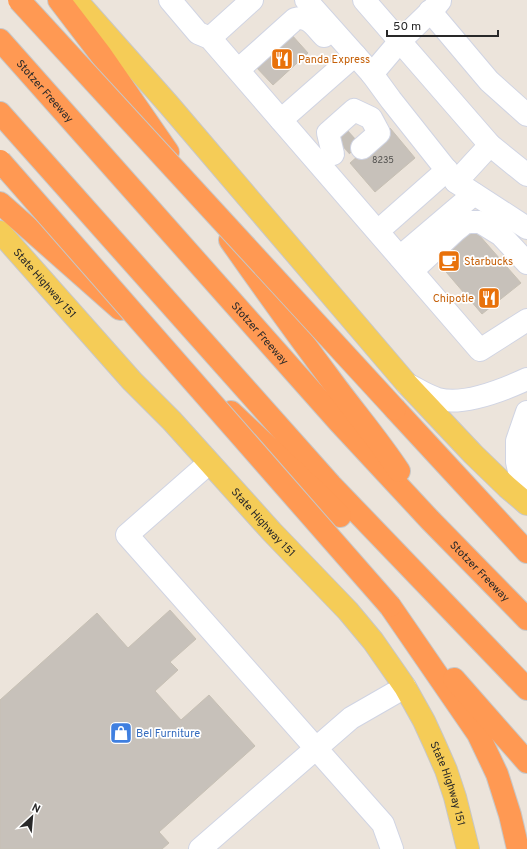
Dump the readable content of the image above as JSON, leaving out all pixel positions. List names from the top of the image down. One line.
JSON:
{"streets":{"highway":["Stotzer Freeway"],"main road":["State Highway 151"]},"places":{"restaurant":["Panda Express","Chipotle"],"cafe":["Starbucks"],"shop":["Bel Furniture"]},"house_numbers":["8235"],"scale_bar":"50 m","north":"top right"}
